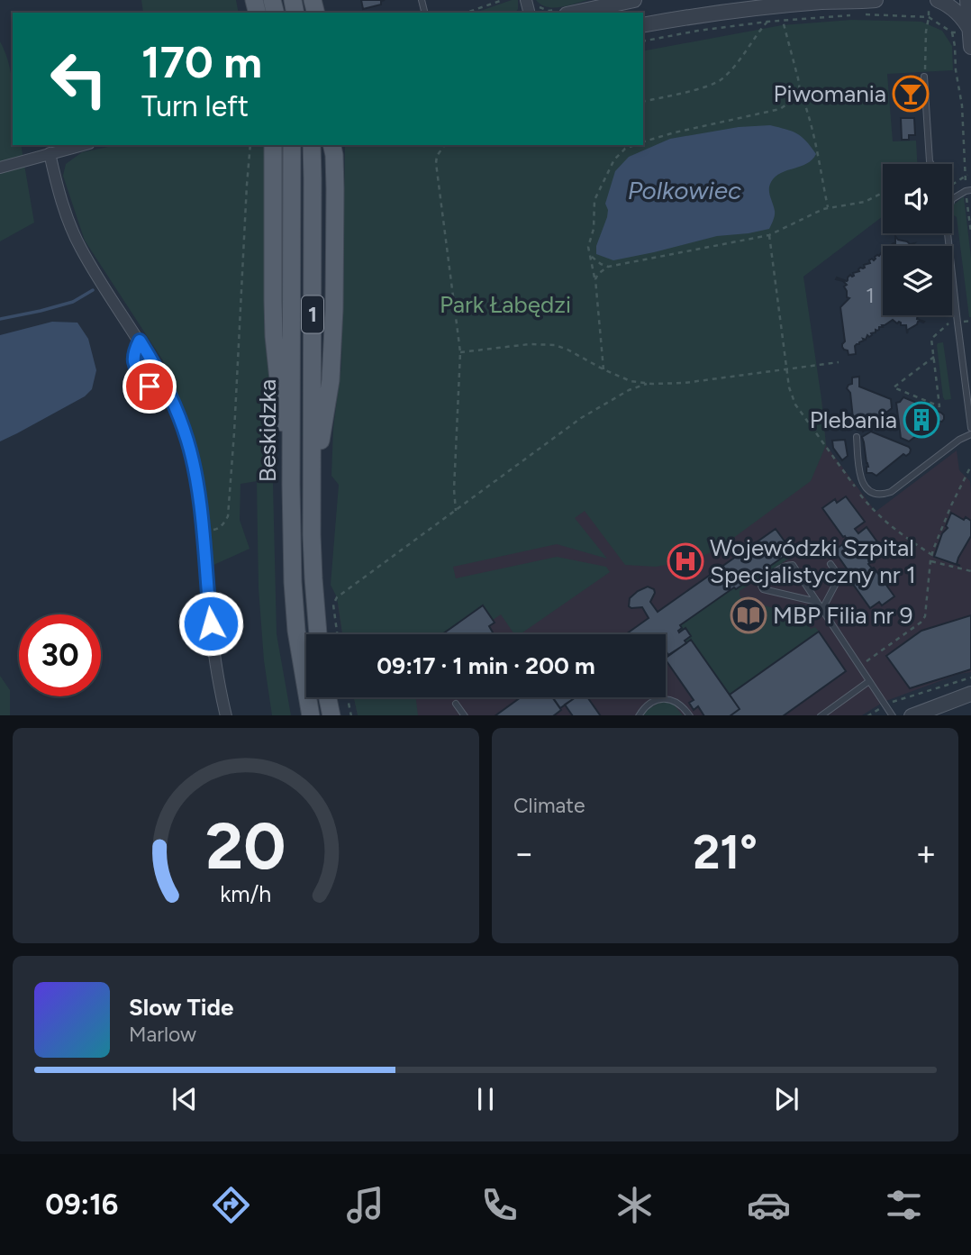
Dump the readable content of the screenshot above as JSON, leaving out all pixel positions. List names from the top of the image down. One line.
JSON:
{"streets":{"main road":["1","Beskidzka"]},"water":["Polkowiec"],"parks":["Park Łabędzi"],"places":{"bar":["Piwomania"],"building":["Plebania"],"hospital":["Wojewódzki Szpital Specjalistyczny nr 1"],"library":["MBP Filia nr 9"]},"house_numbers":["1"],"page":{"turn":["170 m","Turn left"],"limit":"30","trip":"09:17 · 1 min · 200 m","tile":"Climate","heat":["−","21°","+"],"song":["Slow Tide","Marlow"],"tabs":"09:16","gauge":["20","km/h"]}}
